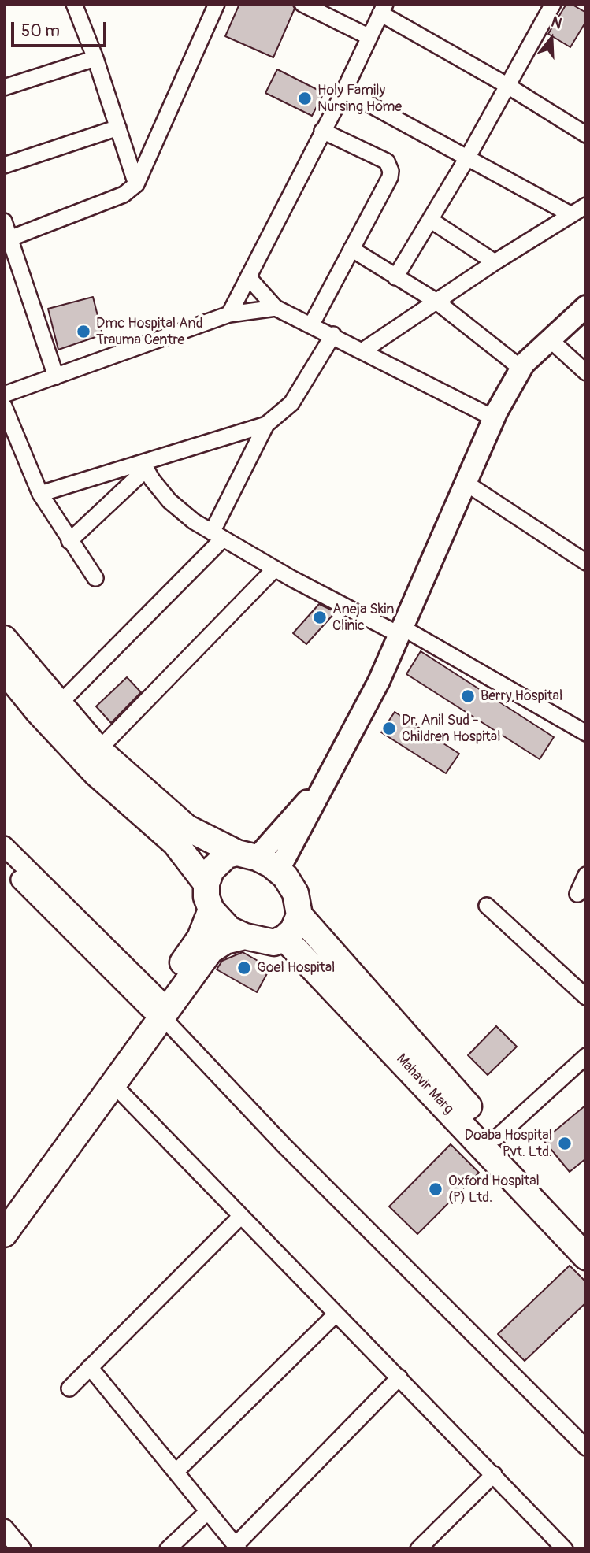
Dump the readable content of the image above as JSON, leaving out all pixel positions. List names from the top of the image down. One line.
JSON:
{"streets":{"highway":["Mahavir Marg"]},"places":["Holy Family Nursing Home","Dmc Hospital And Trauma Centre","Aneja Skin Clinic","Berry Hospital","Dr. Anil Sud - Children Hospital","Goel Hospital","Doaba Hospital Pvt. Ltd.","Oxford Hospital (P) Ltd."],"scale_bar":"50 m","north":"top"}
